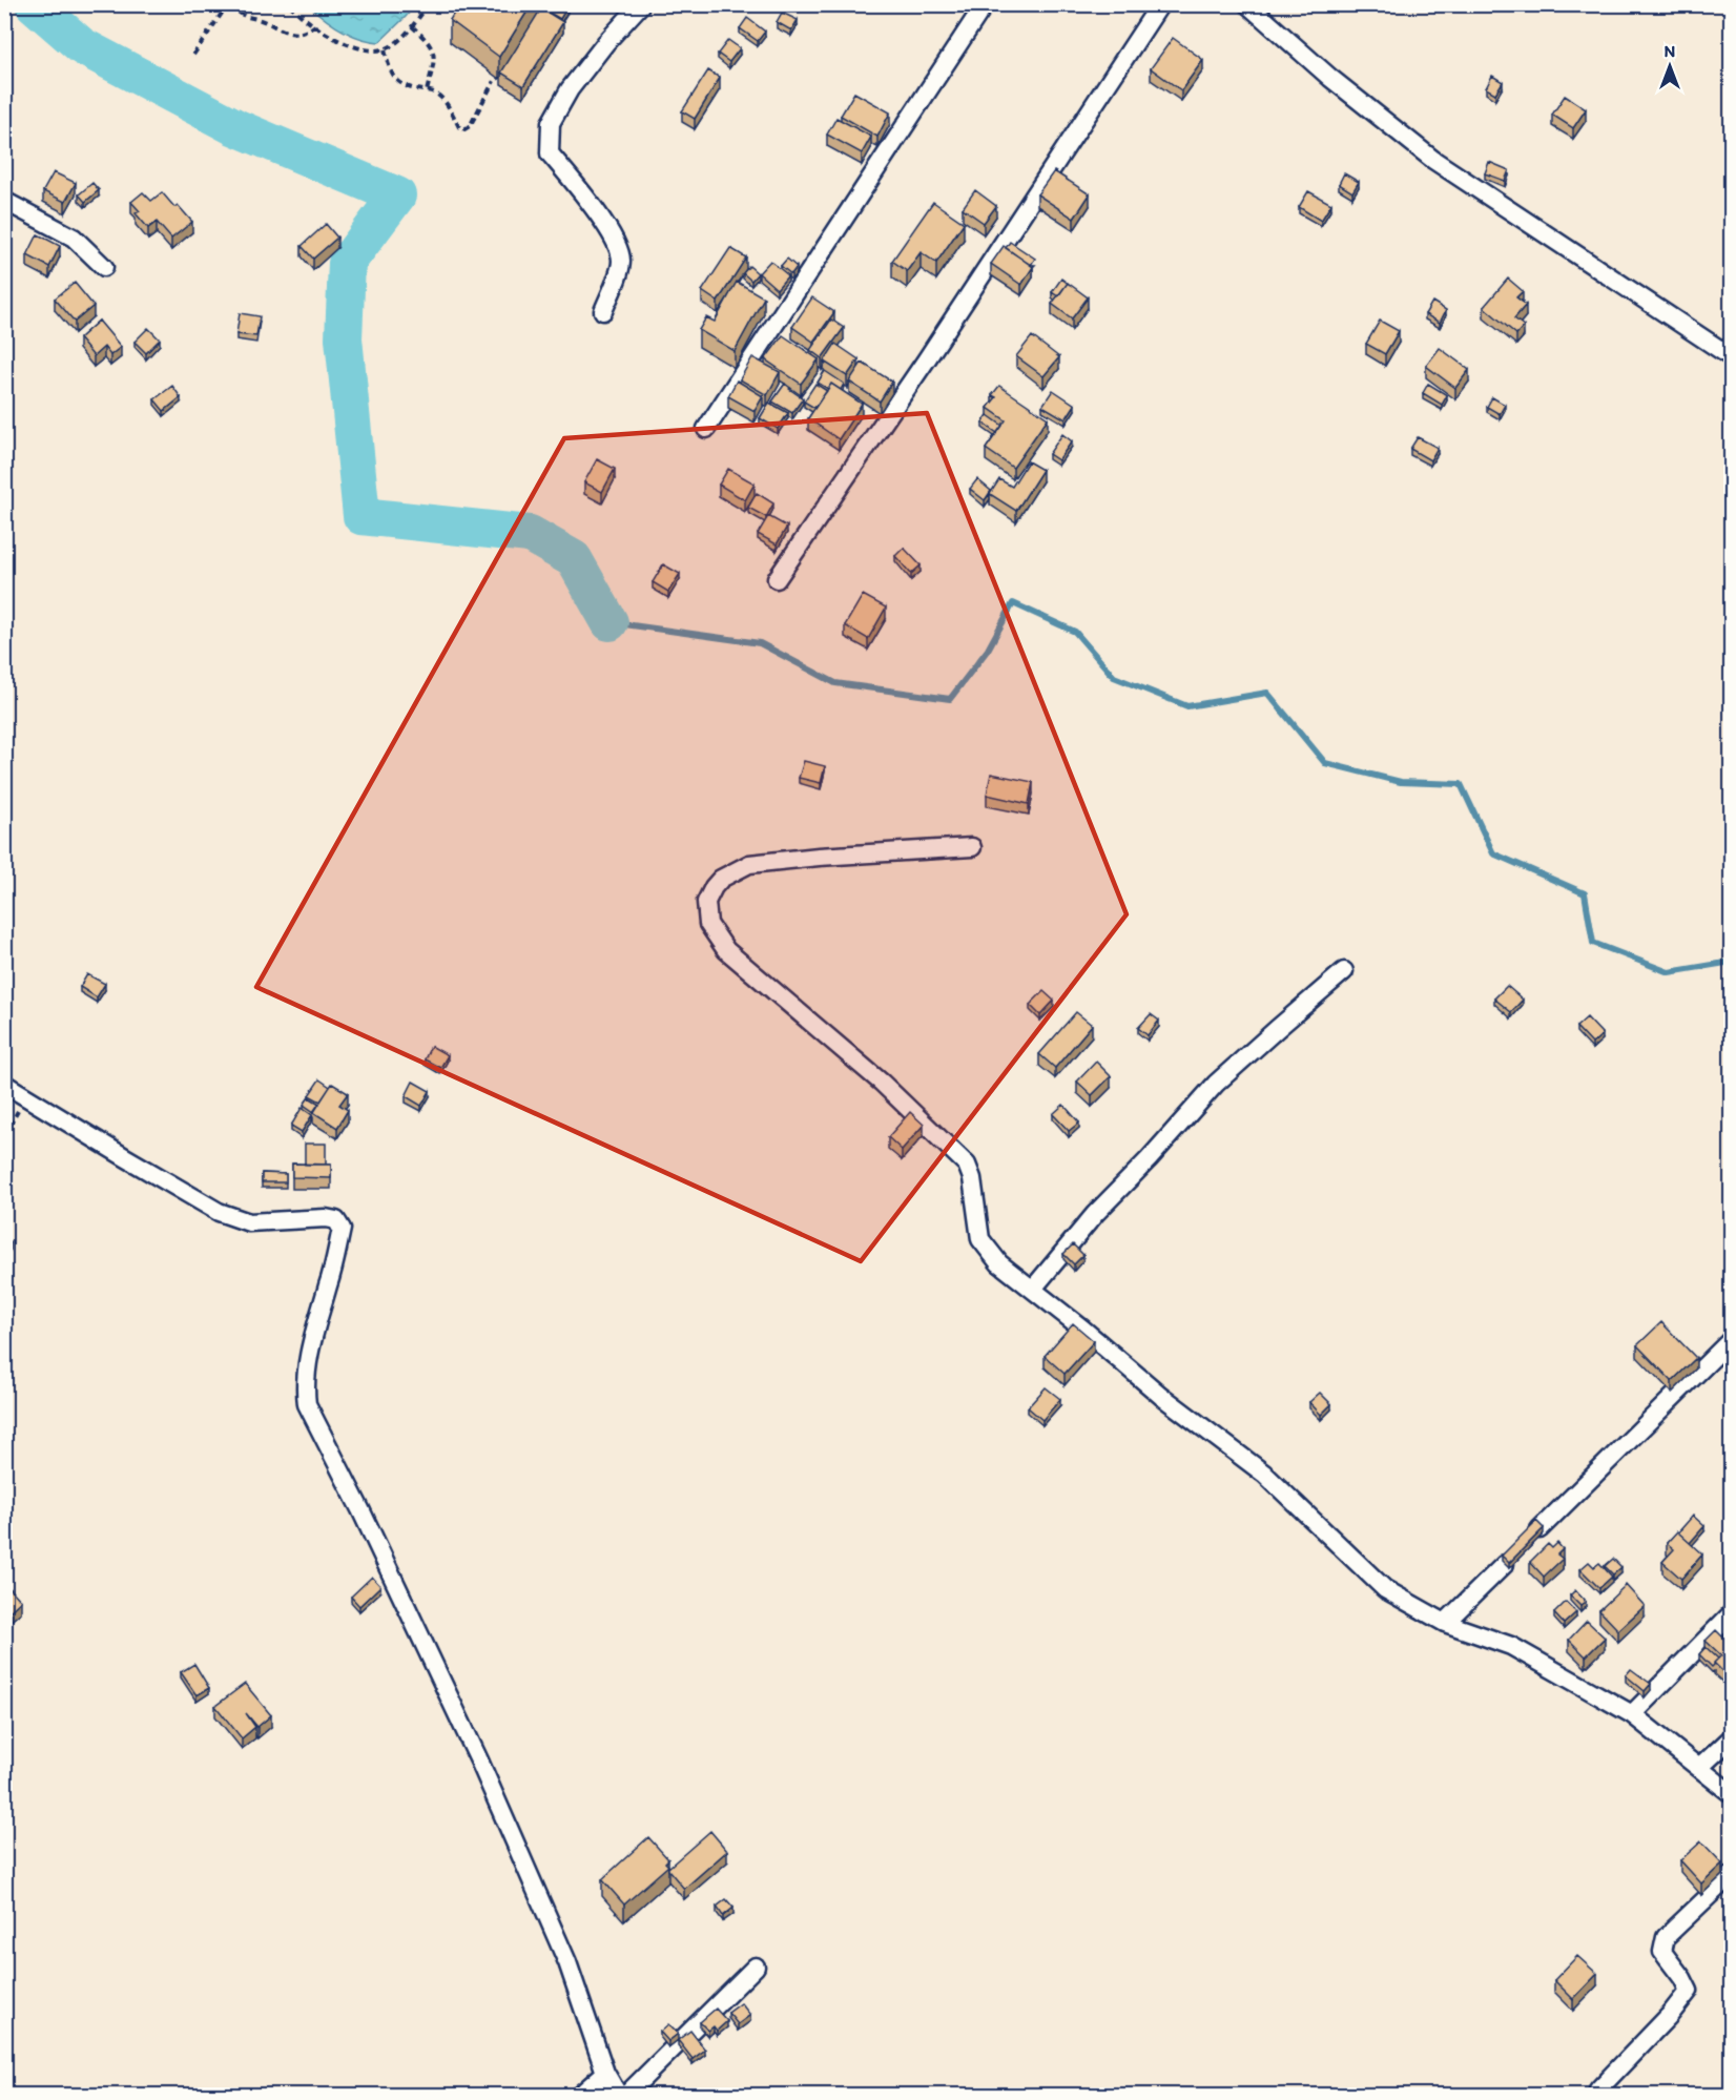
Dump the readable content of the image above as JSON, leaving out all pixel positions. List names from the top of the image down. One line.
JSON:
{"north":"top"}
